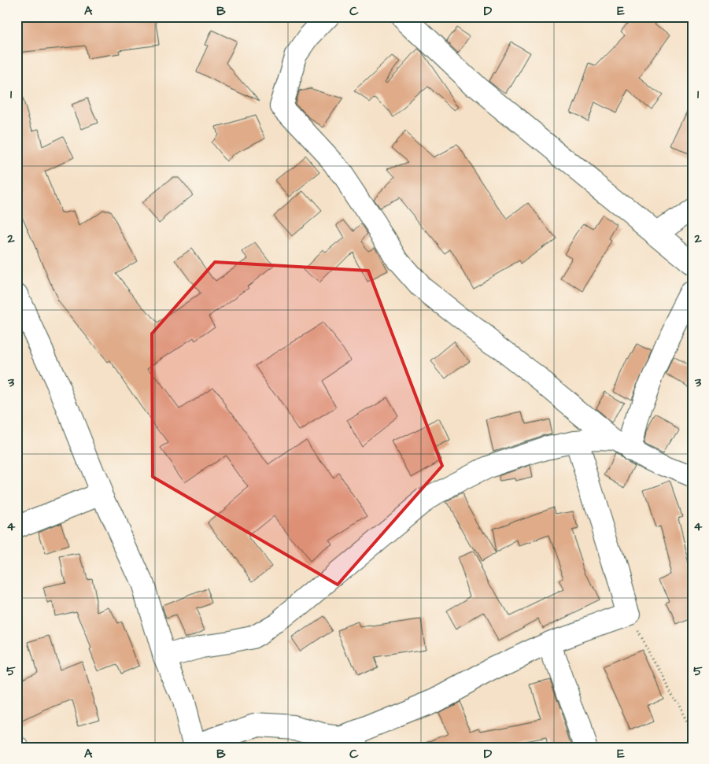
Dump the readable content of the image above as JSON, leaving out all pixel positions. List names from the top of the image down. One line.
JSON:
{"grid":{"columns":["A","B","C","D","E"],"rows":["1","2","3","4","5"]}}
